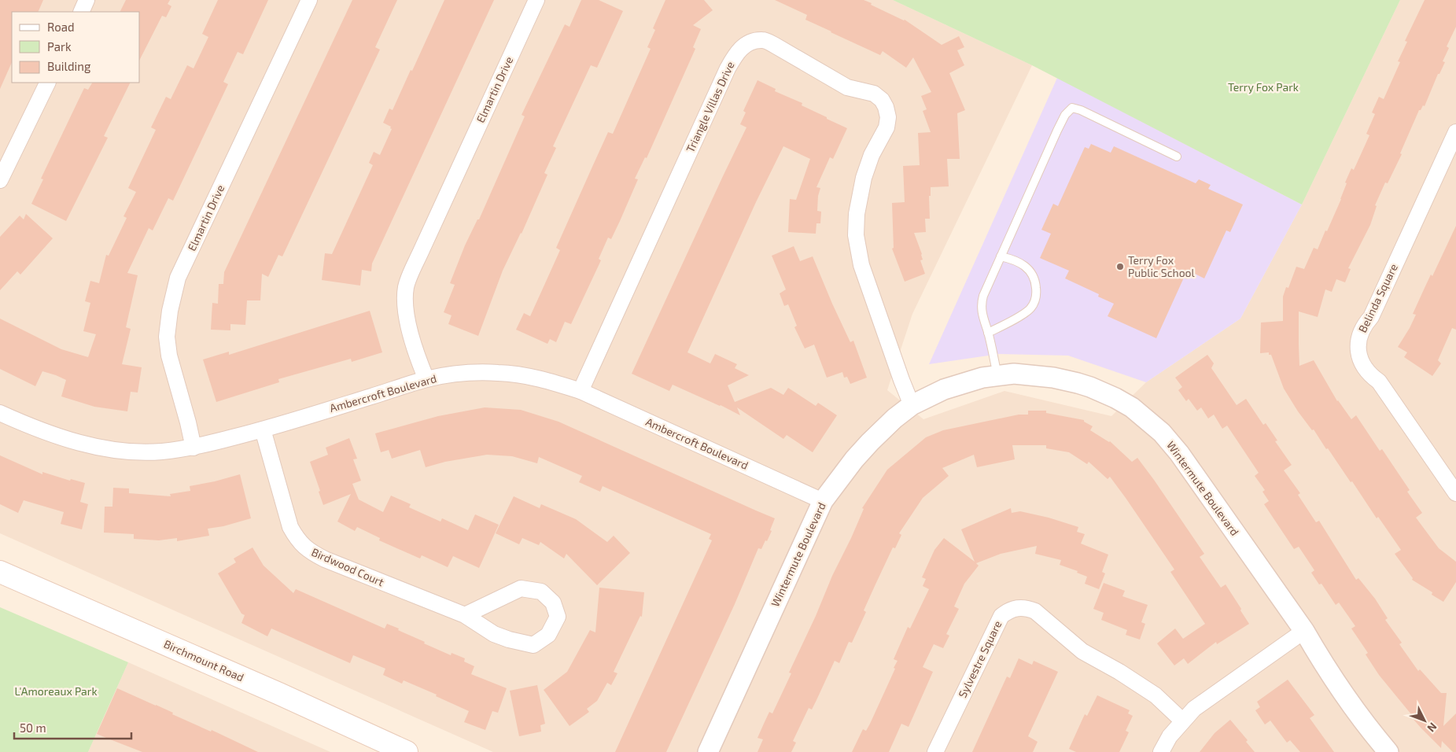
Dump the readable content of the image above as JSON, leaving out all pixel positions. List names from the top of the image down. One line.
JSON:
{"streets":{"main road":["Birchmount Road"],"street":["Elmartin Drive","Triangle Villas Drive","Belinda Square","Ambercroft Boulevard","Wintermute Boulevard","Birdwood Court","Sylvestre Square"]},"crossings":[["Elmartin Drive","Ambercroft Boulevard"],["Triangle Villas Drive","Ambercroft Boulevard"],["Triangle Villas Drive","Wintermute Boulevard"],["Ambercroft Boulevard","Wintermute Boulevard"],["Ambercroft Boulevard","Birdwood Court"]],"parks":["Terry Fox Park","L'Amoreaux Park"],"places":["Terry Fox Public School"],"legend":["Road","Park","Building"],"scale_bar":"50 m","north":"bottom right"}
